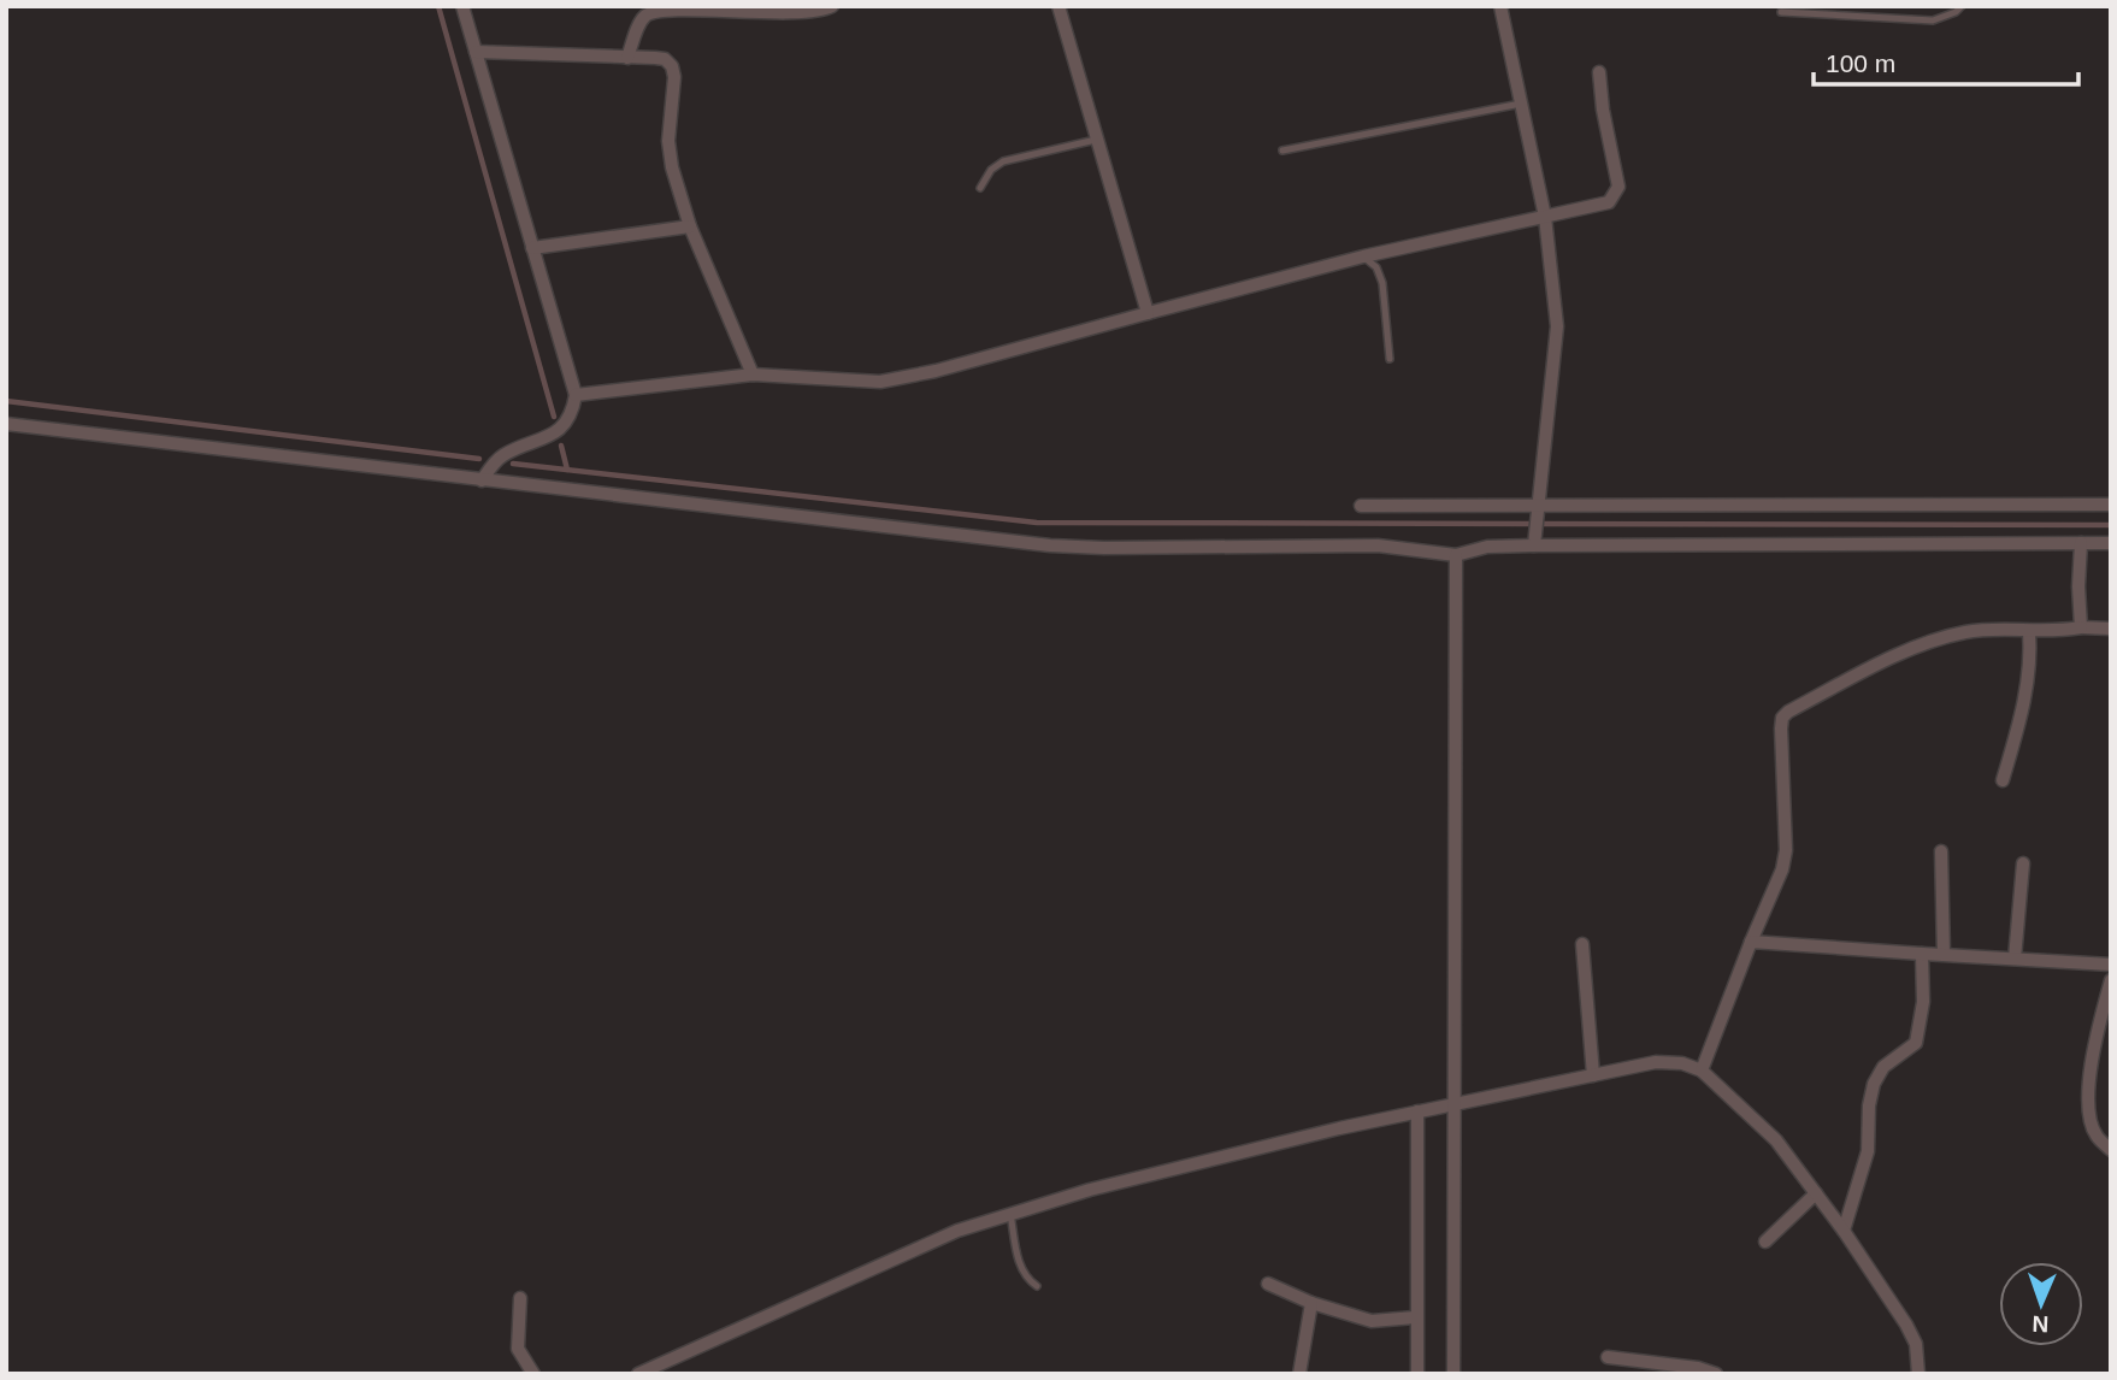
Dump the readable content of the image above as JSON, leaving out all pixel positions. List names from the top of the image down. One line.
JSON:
{"scale_bar":"100 m","north":"bottom"}
